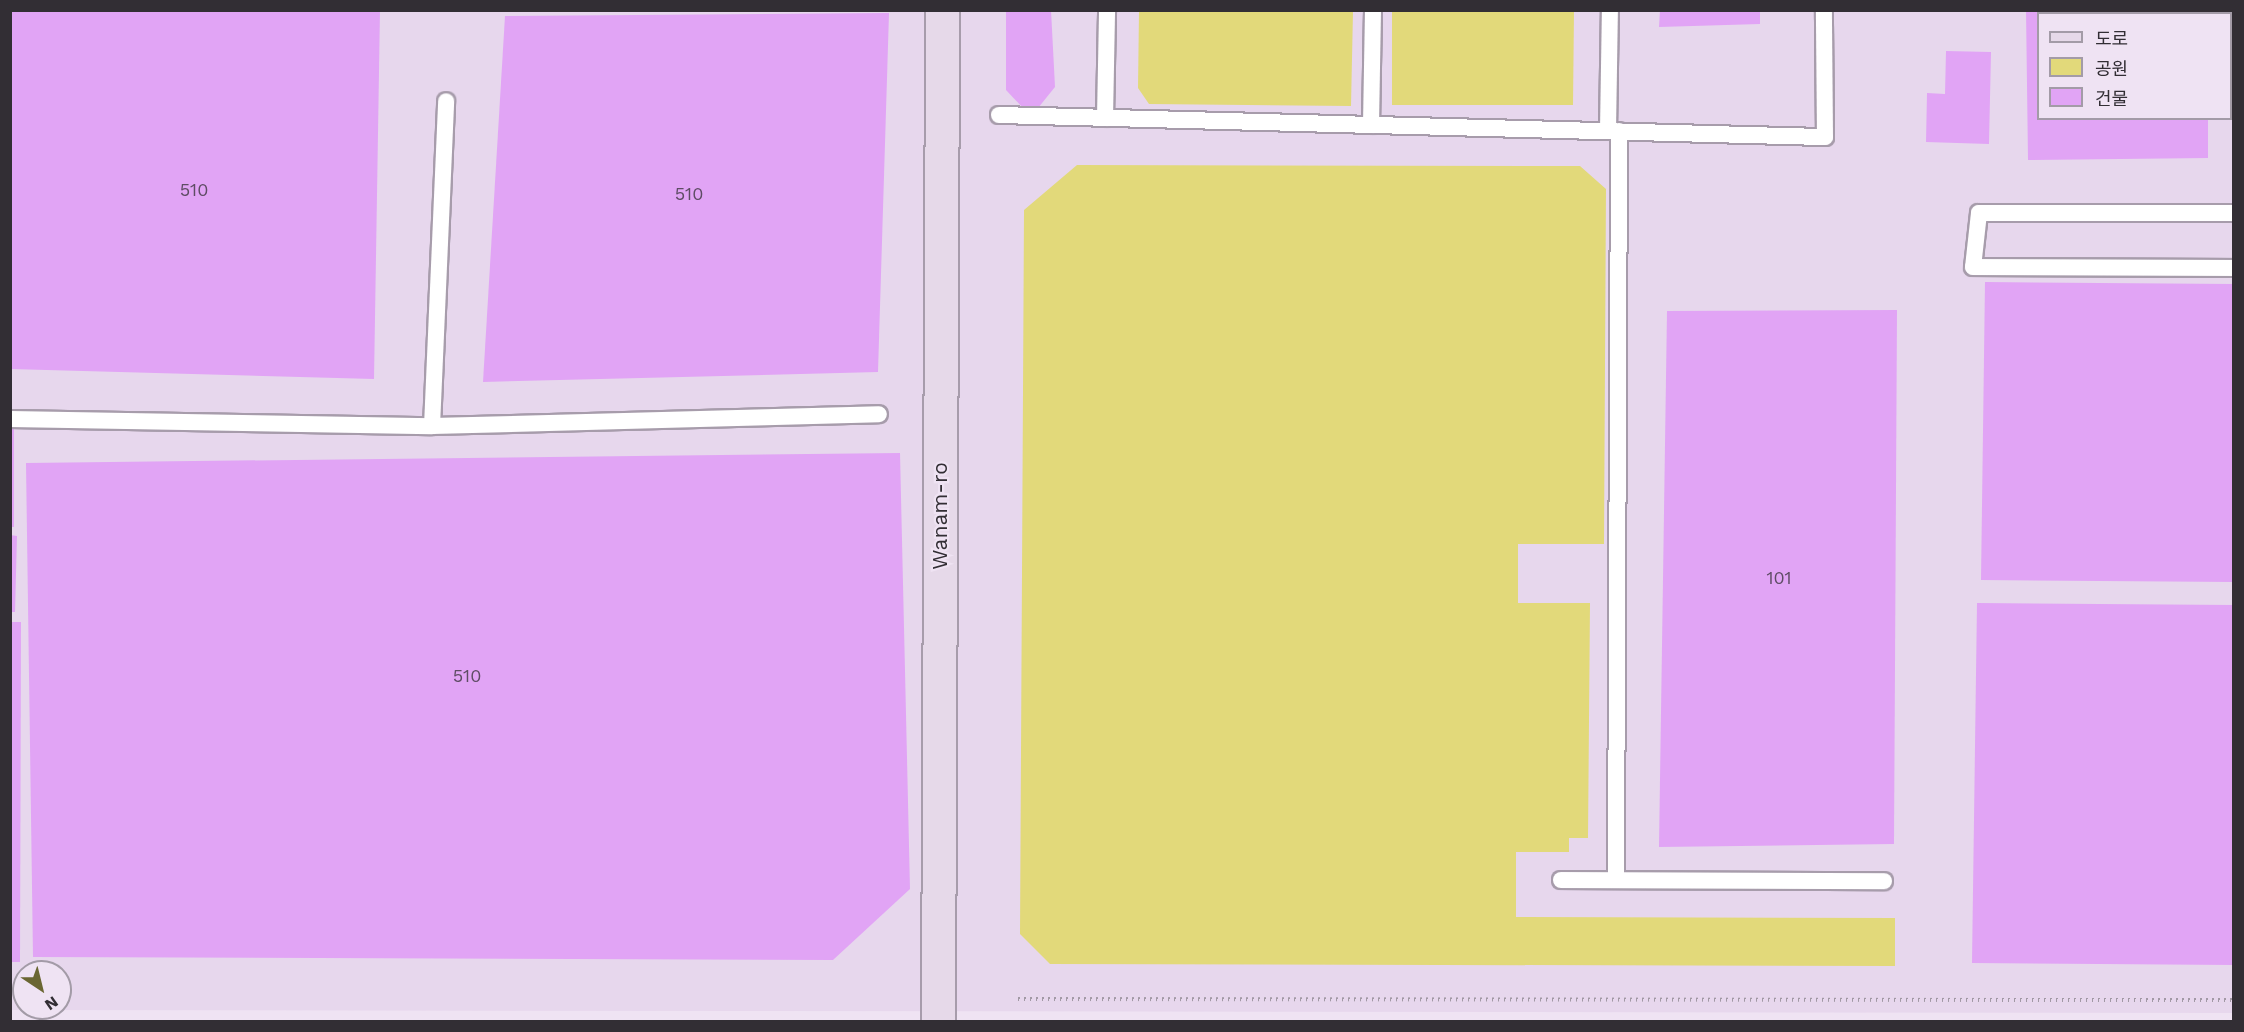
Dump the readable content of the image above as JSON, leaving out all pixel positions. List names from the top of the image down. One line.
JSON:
{"streets":{"main road":["Wanam-ro"]},"house_numbers":["510","510","101","510"],"legend":["도로","공원","건물"],"north":"bottom right"}
